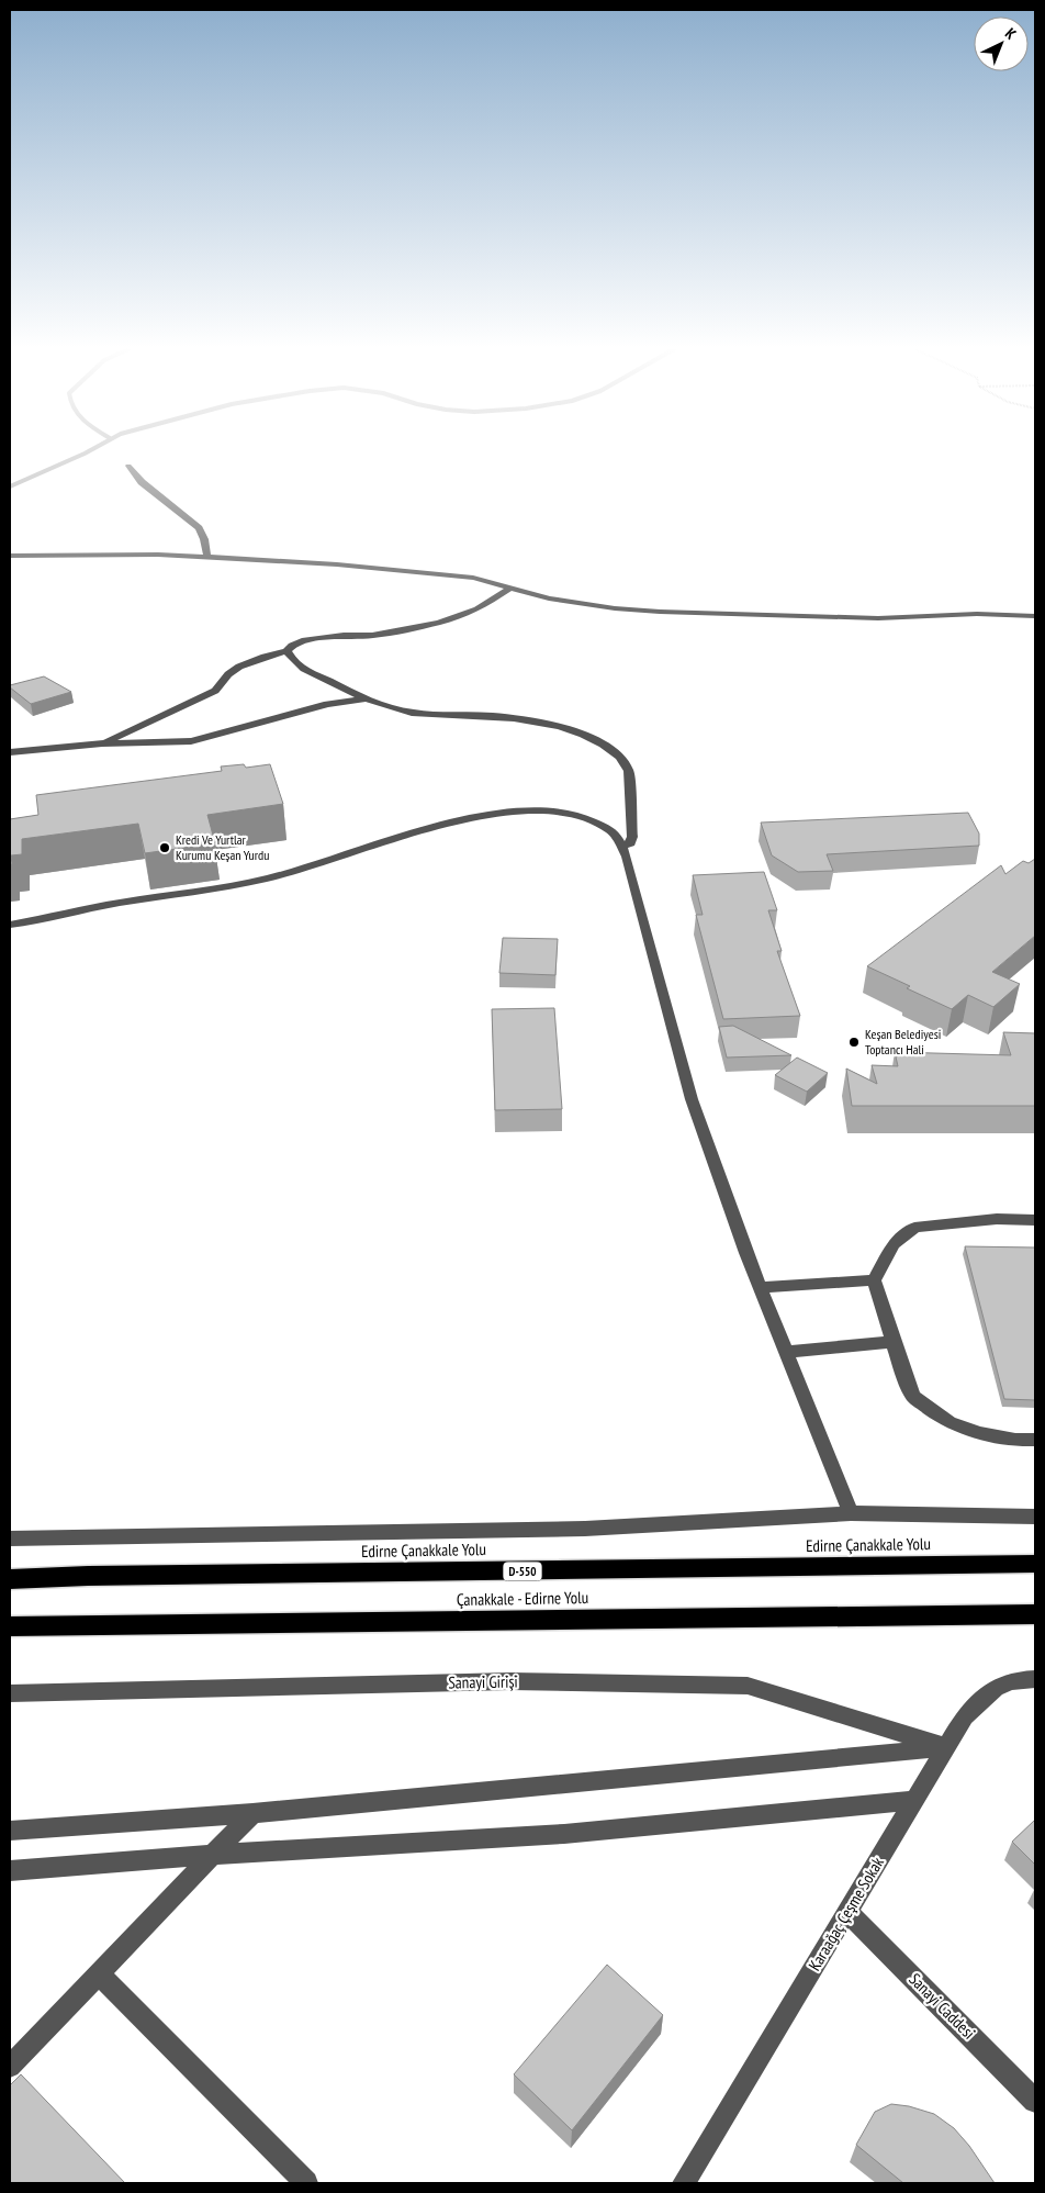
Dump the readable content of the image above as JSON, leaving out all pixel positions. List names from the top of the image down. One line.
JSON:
{"streets":{"highway":["Edirne Çanakkale Yolu","D-550","Çanakkale - Edirne Yolu"],"street":["Sanayi Girişi","Karaağaç Çeşme Sokak","Sanayi Caddesi"]},"crossings":[["Sanayi Girişi","Karaağaç Çeşme Sokak"],["Karaağaç Çeşme Sokak","Sanayi Caddesi"]],"places":["Kredi Ve Yurtlar Kurumu Keşan Yurdu","Keşan Belediyesi Toptancı Hali"],"north":"top right"}
